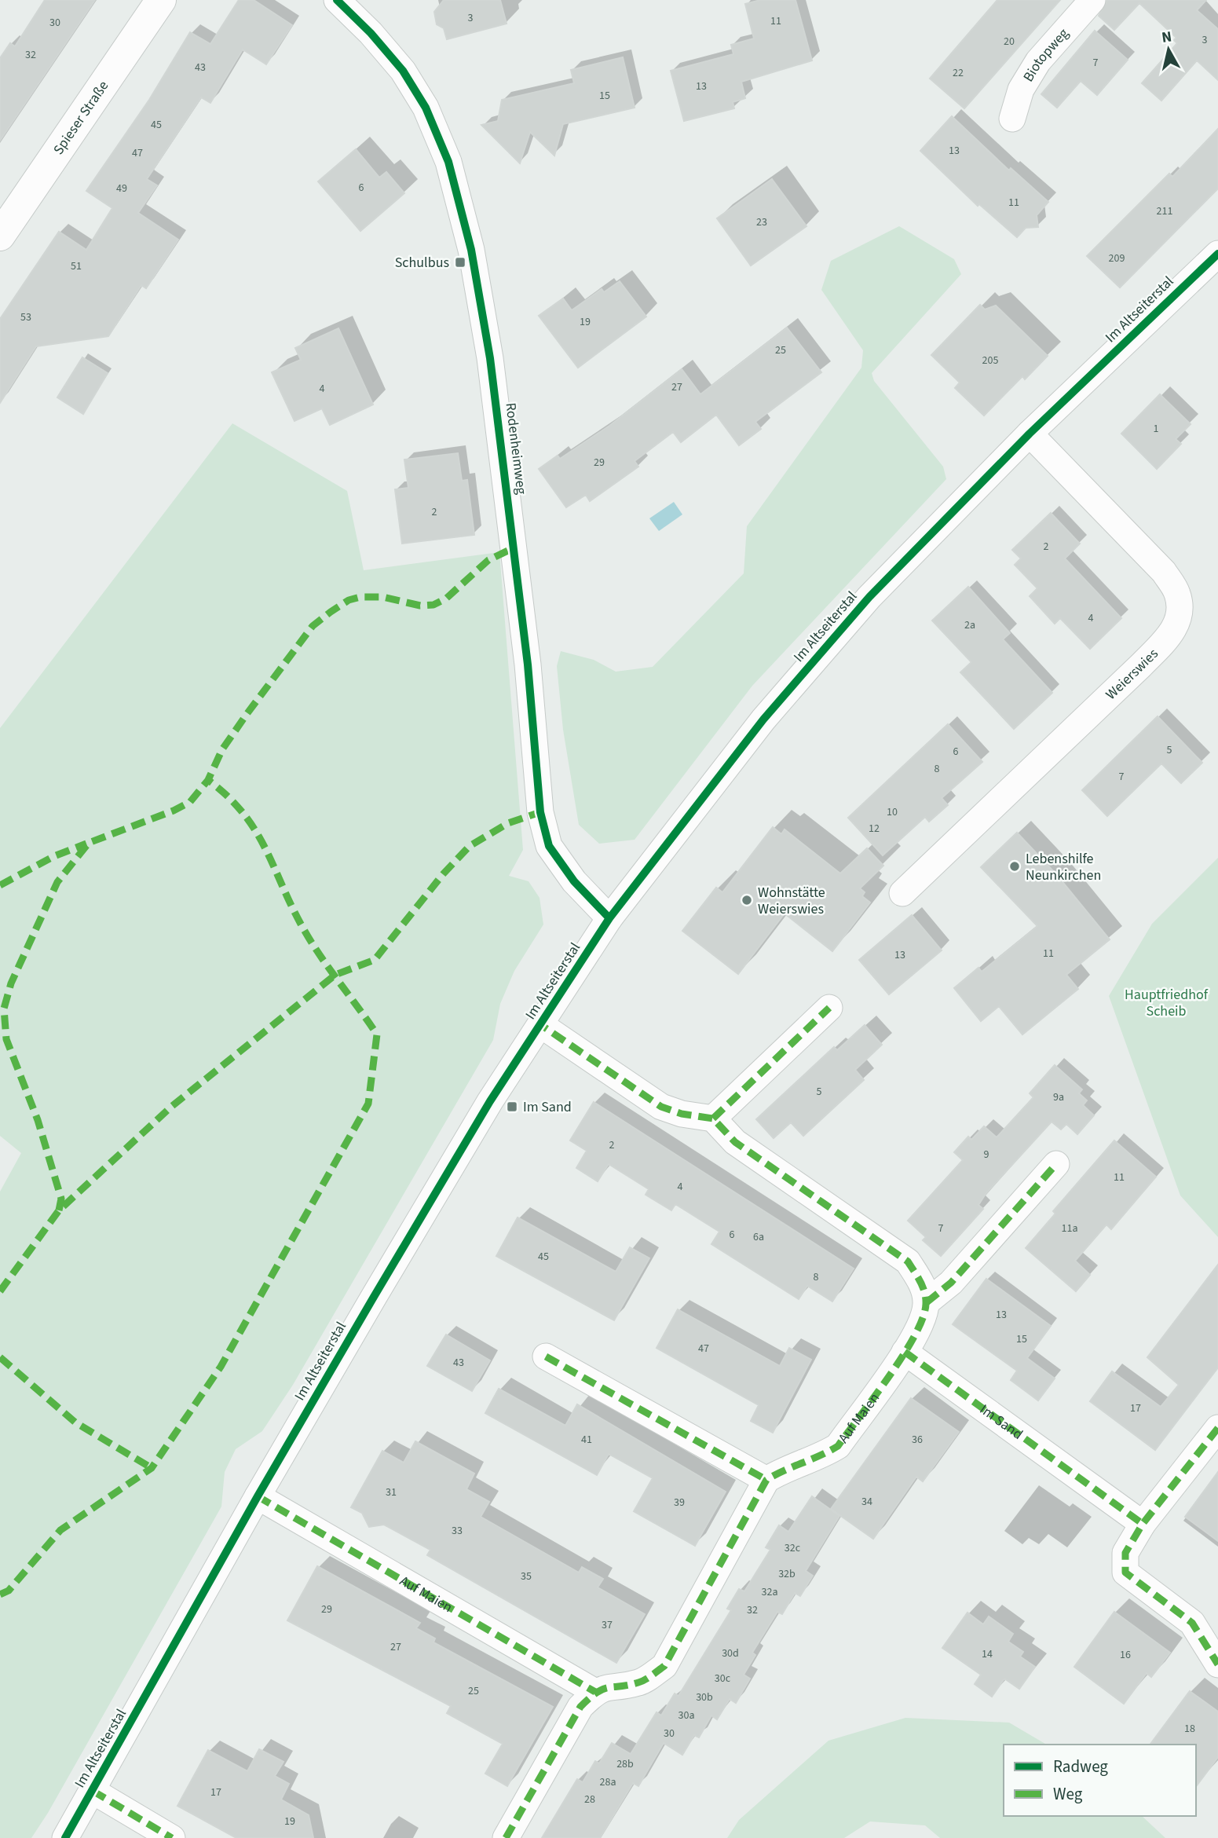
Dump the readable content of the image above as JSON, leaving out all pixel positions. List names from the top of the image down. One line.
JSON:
{"streets":{"street":["Biotopweg","Spieser Straße","Im Altseiterstal","Rodenheimweg","Weierswies","Auf Maien","Im Sand"]},"crossings":[["Im Altseiterstal","Rodenheimweg"],["Im Altseiterstal","Weierswies"],["Im Altseiterstal","Auf Maien"],["Auf Maien","Im Sand"]],"parks":["Hauptfriedhof Scheib"],"places":{"transit":["Schulbus","Im Sand"],"other":["Lebenshilfe Neunkirchen","Wohnstätte Weierswies"]},"house_numbers":["3","11","30","3","20","32","7","43","22","13","15","45","13","47","6","49","11","211","23","209","51","53","19","25","205","27","4","1","29","2","2","4","2a","5","6","8","7","10","12","11","13","5","9a","2","9","11","4","7","11a","6","6a","45","8","13","15","47","43","17","41","36","31","34","39","33","32c","32b","35","32a","29","32","37","27","30d","14","16","30c","25","30b","30a","18","30","28b","28a","17","28","19"],"legend":["Radweg","Weg"],"north":"top"}
